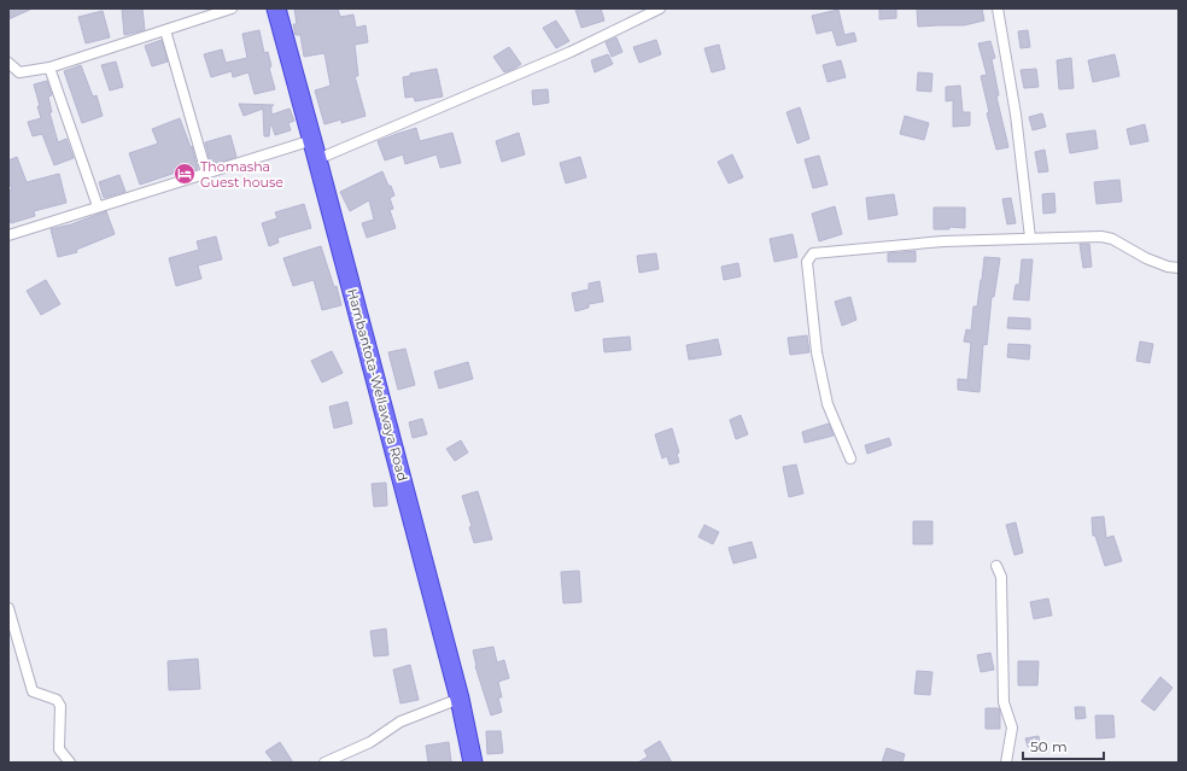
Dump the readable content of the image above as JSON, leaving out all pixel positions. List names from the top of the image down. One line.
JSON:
{"streets":{"highway":["Hambantota-Wellawaya Road"]},"places":{"hotel":["Thomasha Guest house"]},"scale_bar":"50 m"}
